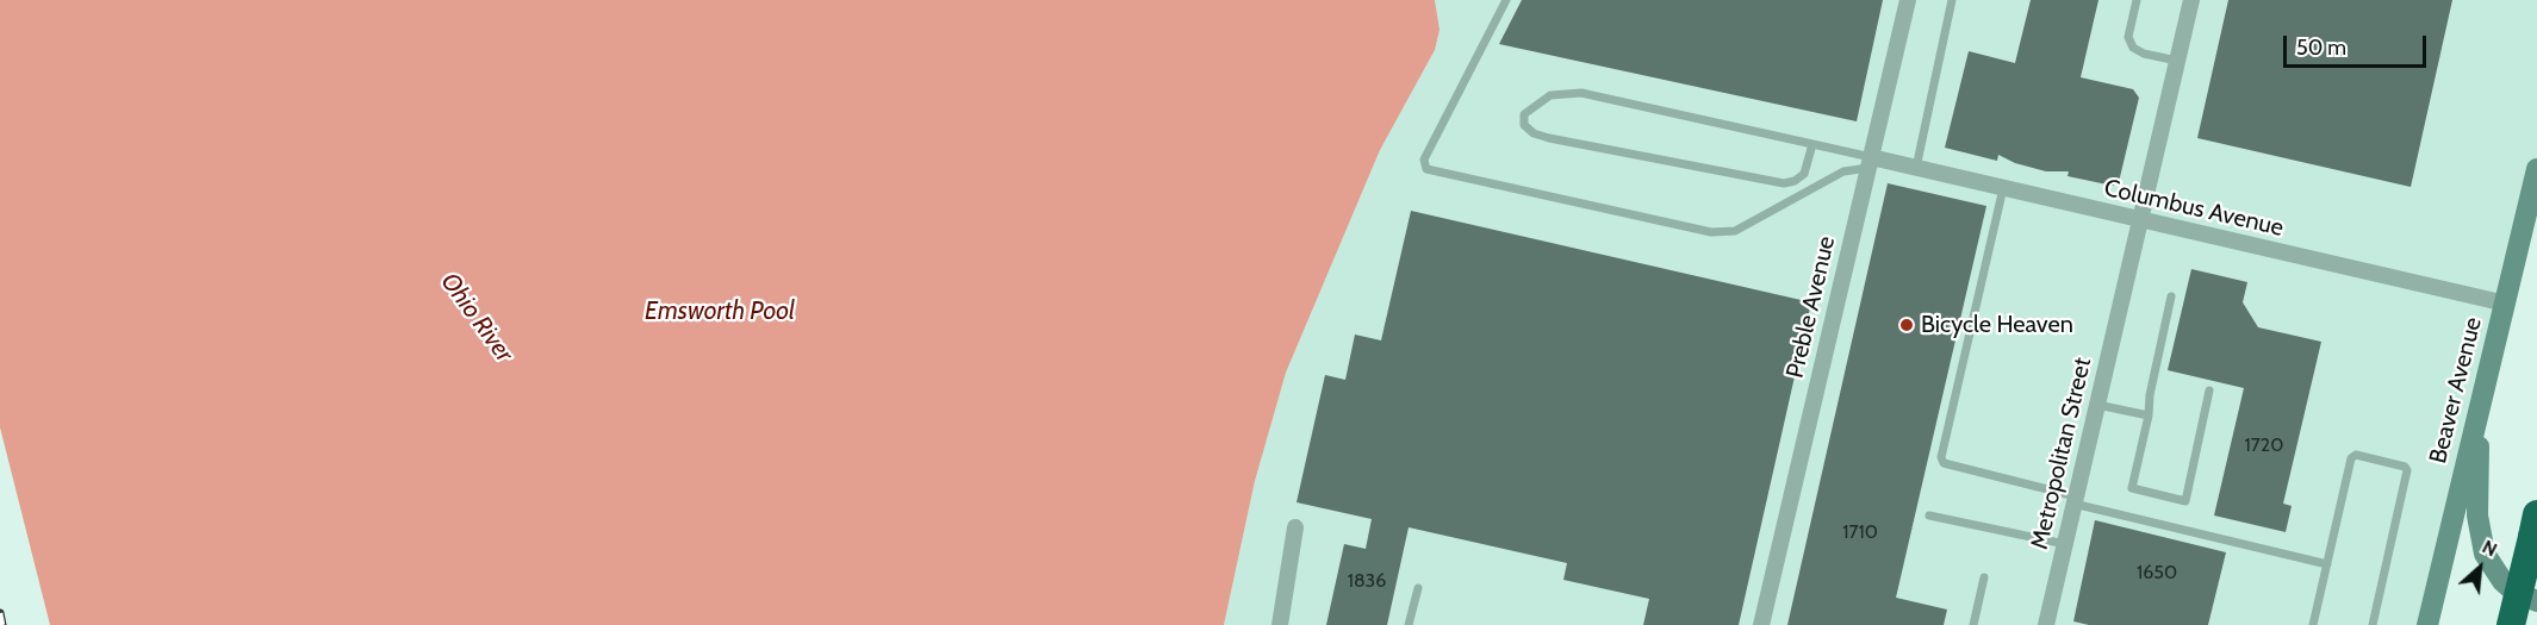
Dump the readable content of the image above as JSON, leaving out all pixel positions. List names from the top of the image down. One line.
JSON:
{"streets":{"main road":["Beaver Avenue"],"street":["Columbus Avenue","Preble Avenue","Metropolitan Street"]},"crossings":[["Columbus Avenue","Preble Avenue"],["Columbus Avenue","Beaver Avenue"],["Columbus Avenue","Metropolitan Street"]],"water":["Emsworth Pool","Ohio River"],"places":["Bicycle Heaven"],"house_numbers":["1720","1710","1650","1836"],"scale_bar":"50 m","north":"top right"}
